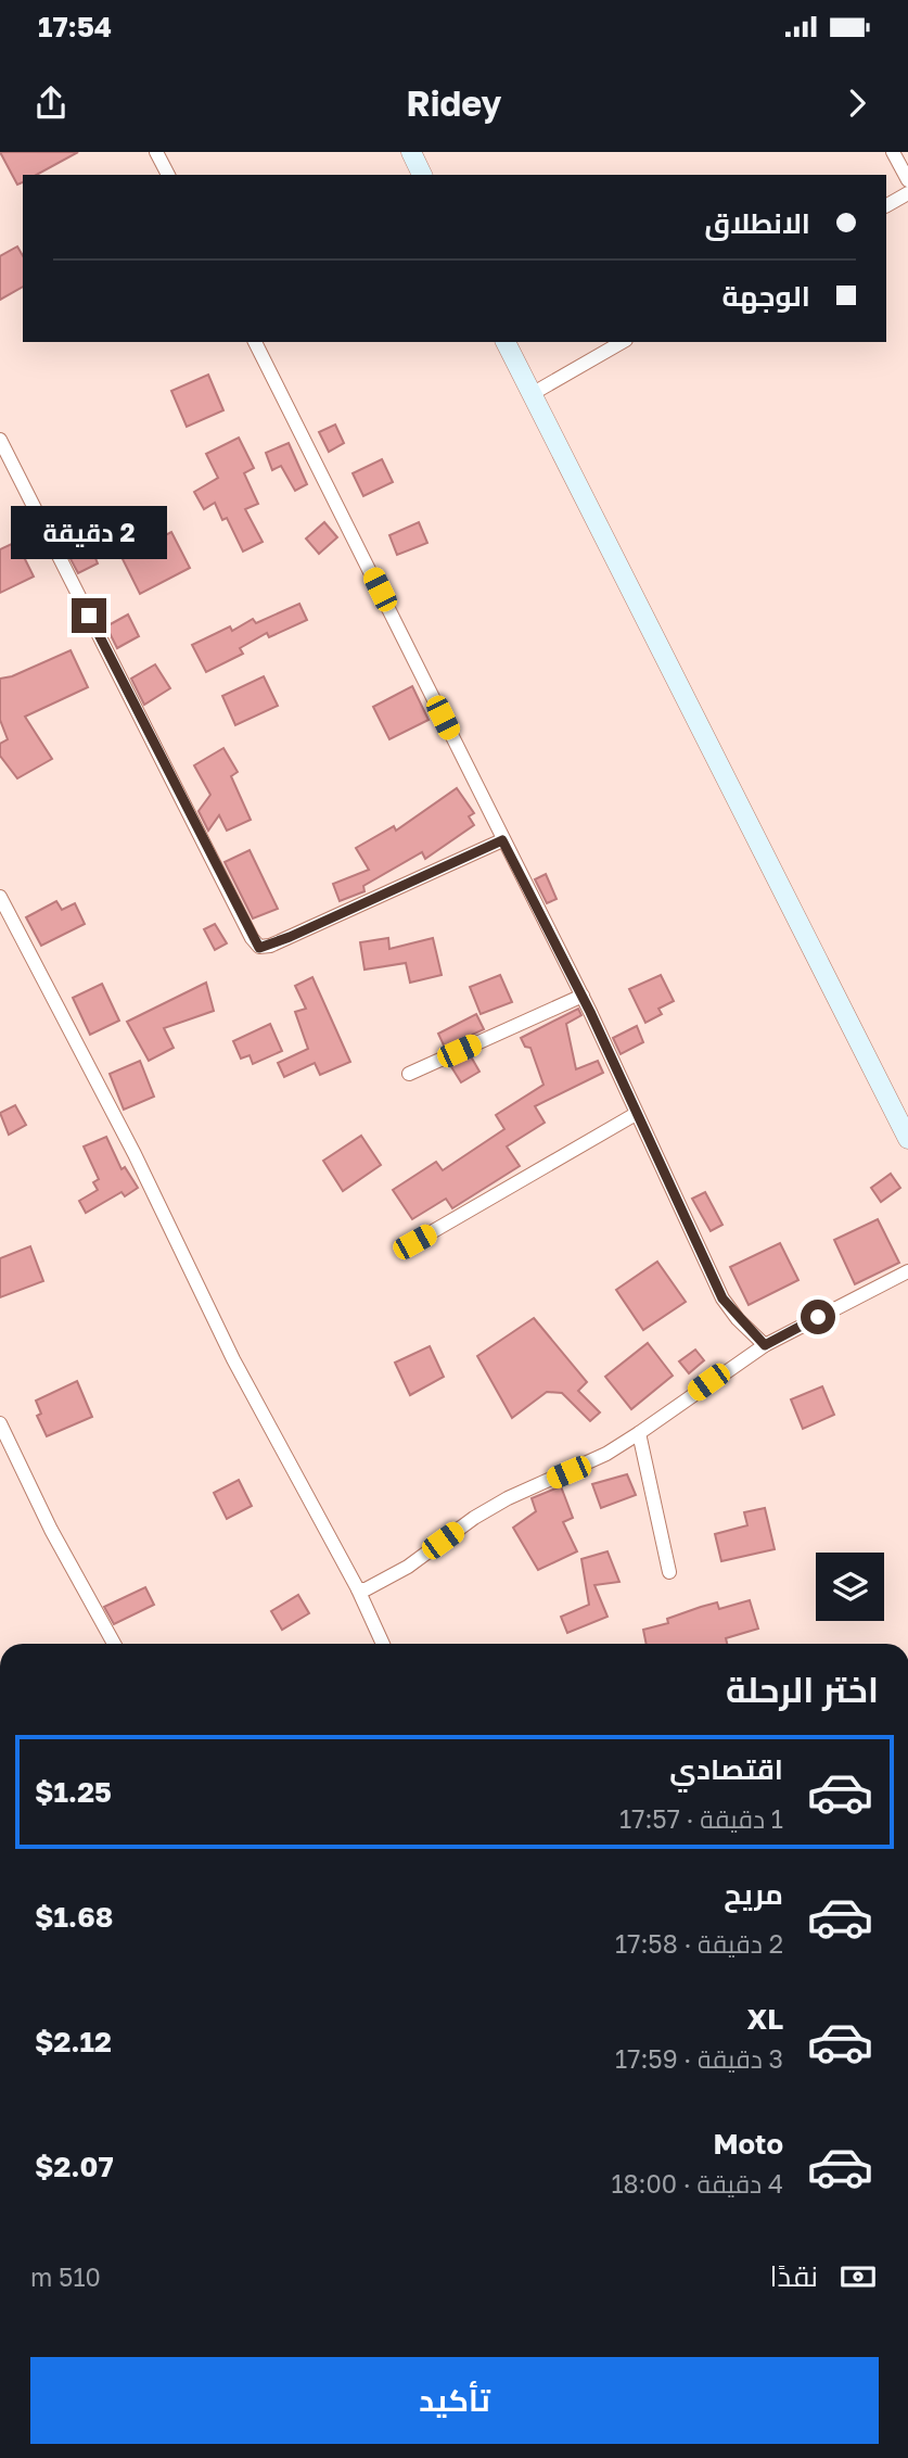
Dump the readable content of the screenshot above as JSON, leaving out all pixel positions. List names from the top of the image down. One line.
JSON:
{"page":{"status":"17:54","header":"Ridey","banner":["الانطلاق","الوجهة"],"bubble":"2 دقيقة","heading":"اختر الرحلة","list":[{"name":"اقتصادي","note":"1 دقيقة · 17:57","value":"$1.25"},{"name":"مريح","note":"2 دقيقة · 17:58","value":"$1.68"},{"name":"XL","note":"3 دقيقة · 17:59","value":"$2.12"},{"name":"Moto","note":"4 دقيقة · 18:00","value":"$2.07"}],"pay":["نقدًا","510 m"],"buttons":"تأكيد"}}
